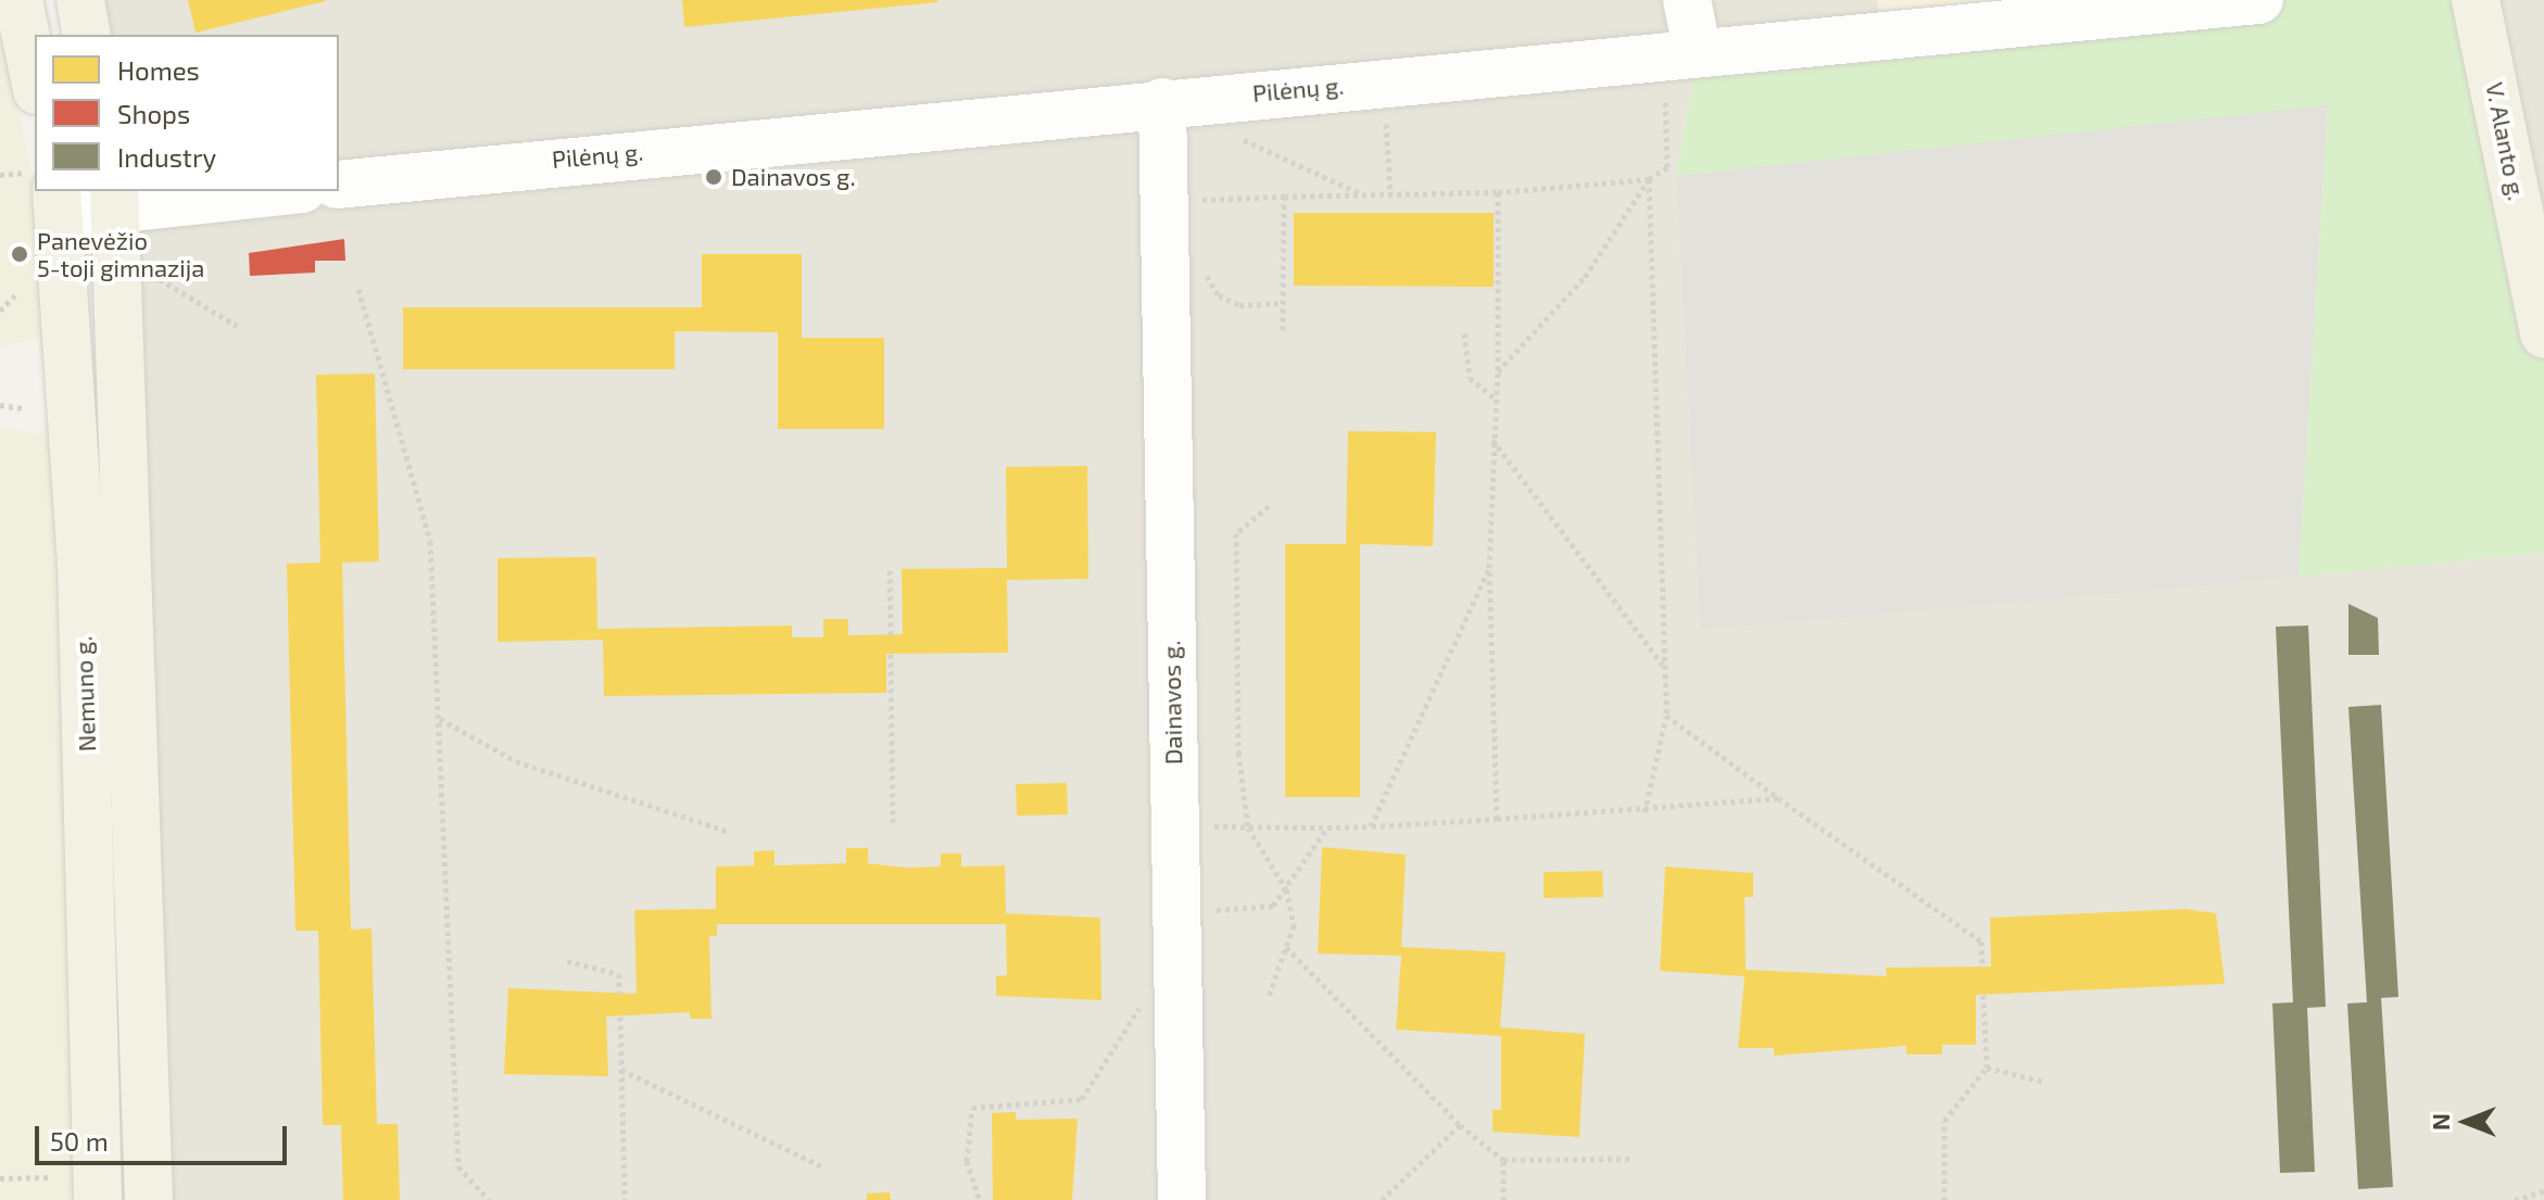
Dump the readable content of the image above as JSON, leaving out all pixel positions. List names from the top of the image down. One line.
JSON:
{"streets":{"main road":["V. Alanto g.","Nemuno g."],"street":["Pilėnų g.","Dainavos g."]},"crossings":[["Pilėnų g.","Dainavos g."]],"places":["Dainavos g.","Panevėžio 5-toji gimnazija"],"legend":["Homes","Shops","Industry"],"scale_bar":"50 m","north":"left"}
